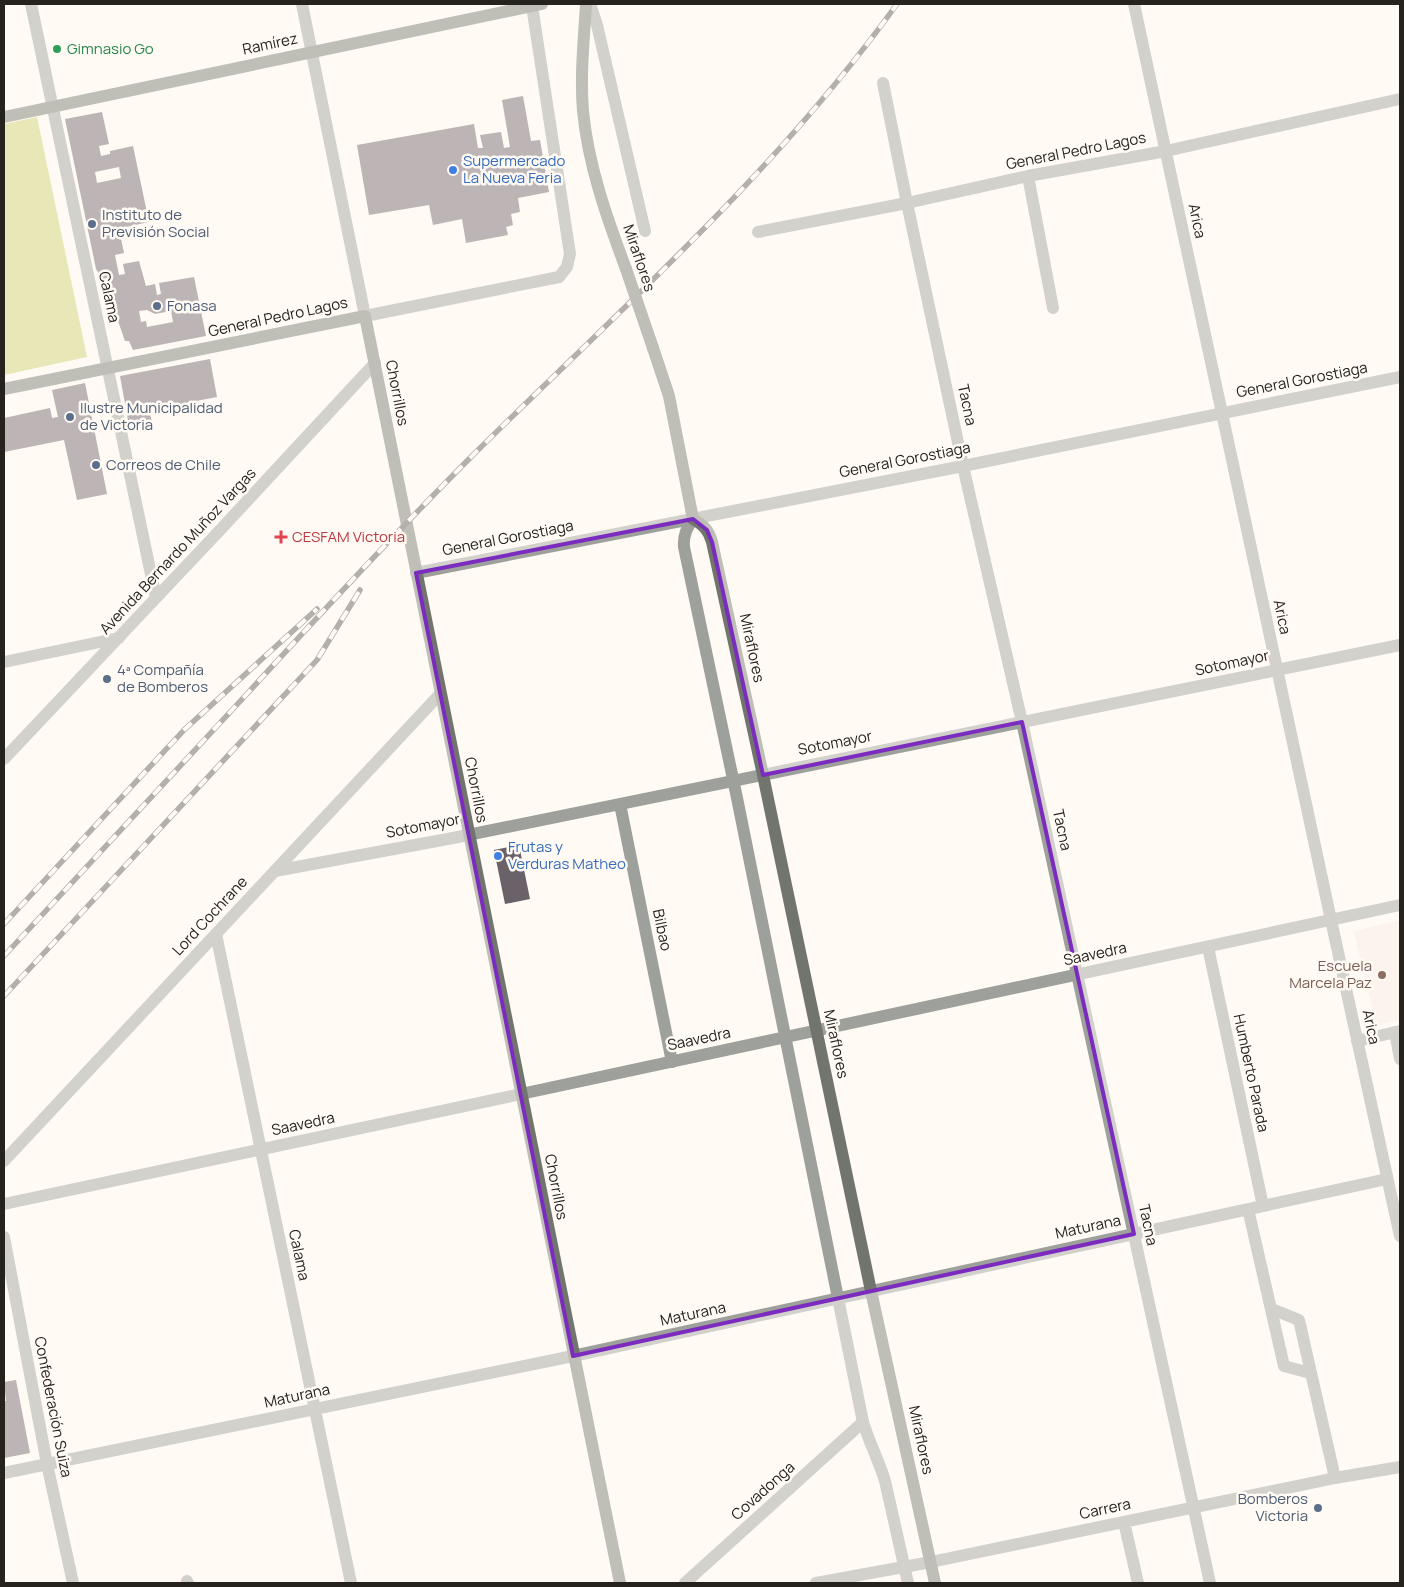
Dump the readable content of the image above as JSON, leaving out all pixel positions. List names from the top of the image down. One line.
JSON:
{"streets":{"main road":["Ramírez","General Pedro Lagos","Miraflores","Chorrillos"],"street":["Arica","Calama","General Gorostiaga","Tacna","Avenida Bernardo Muñoz Vargas","Sotomayor","Lord Cochrane","Bilbao","Saavedra","Humberto Parada","Maturana","Confederación Suiza","Covadonga","Carrera"]},"crossings":[["Ramírez","General Pedro Lagos"],["Ramírez","Calama"],["Ramírez","Chorrillos"],["General Pedro Lagos","Arica"],["General Pedro Lagos","Calama"],["General Pedro Lagos","Chorrillos"],["General Pedro Lagos","Tacna"],["Arica","General Gorostiaga"],["Arica","Sotomayor"],["Arica","Saavedra"],["Arica","Maturana"],["Miraflores","General Gorostiaga"],["Miraflores","Sotomayor"],["Miraflores","Saavedra"],["Miraflores","Maturana"],["Miraflores","Carrera"],["Calama","Avenida Bernardo Muñoz Vargas"],["Calama","Lord Cochrane"],["Calama","Saavedra"],["Calama","Maturana"],["General Gorostiaga","Chorrillos"],["General Gorostiaga","Tacna"],["Chorrillos","Avenida Bernardo Muñoz Vargas"],["Chorrillos","Sotomayor"],["Chorrillos","Lord Cochrane"],["Chorrillos","Saavedra"],["Chorrillos","Maturana"],["Tacna","Sotomayor"],["Tacna","Saavedra"],["Tacna","Maturana"],["Tacna","Carrera"],["Sotomayor","Lord Cochrane"],["Sotomayor","Bilbao"],["Bilbao","Saavedra"],["Saavedra","Humberto Parada"],["Humberto Parada","Maturana"],["Maturana","Confederación Suiza"]],"places":{"other":["Gimnasio Go","Supermercado La Nueva Feria","Instituto de Previsión Social","Fonasa","Ilustre Municipalidad de Victoria","Correos de Chile","4ª Compañía de Bomberos","Frutas y Verduras Matheo","Escuela Marcela Paz","Bomberos Victoria"],"health":["CESFAM Victoria"]}}
